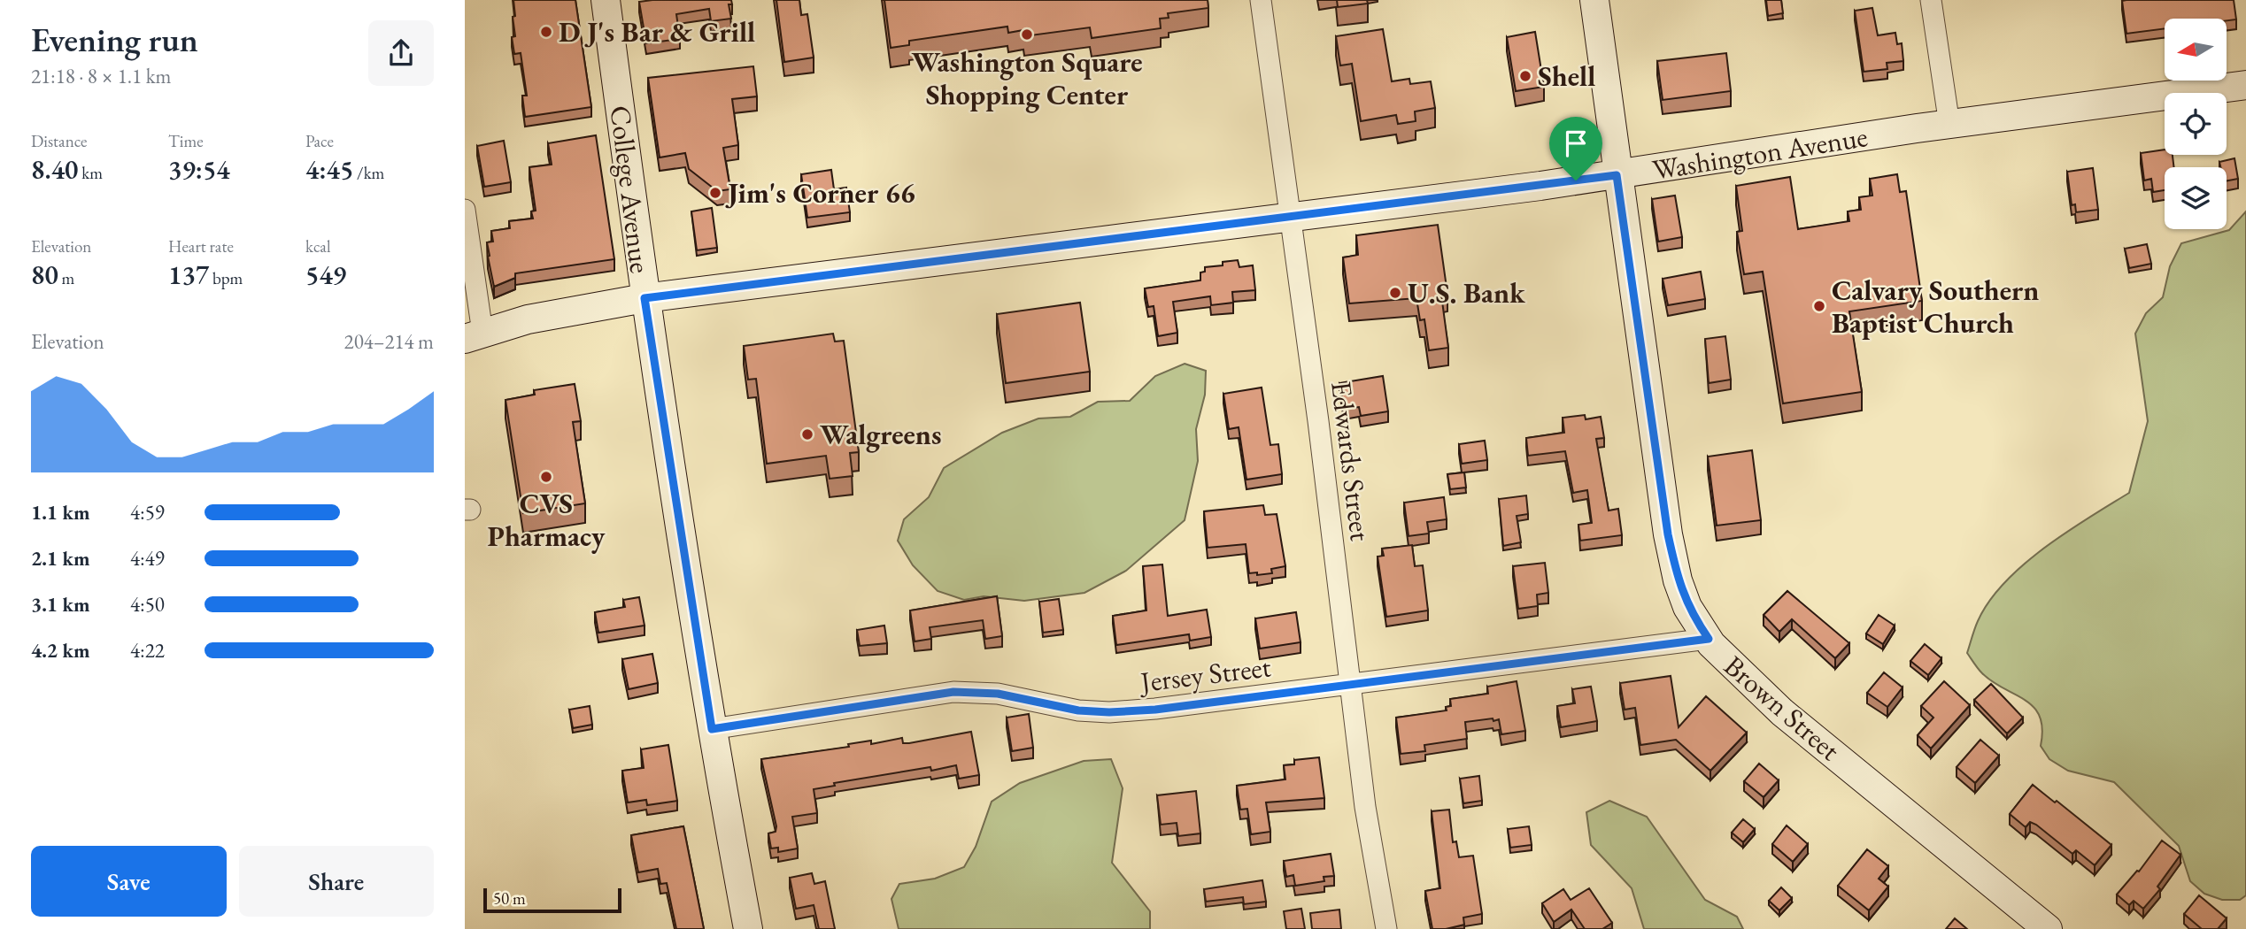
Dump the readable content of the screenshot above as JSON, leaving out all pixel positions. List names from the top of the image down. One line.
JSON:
{"streets":{"main road":["Washington Avenue","College Avenue","Brown Street"],"street":["Edwards Street","Jersey Street"]},"crossings":[["Washington Avenue","College Avenue"],["Washington Avenue","Edwards Street"],["Washington Avenue","Brown Street"],["College Avenue","Jersey Street"],["Edwards Street","Jersey Street"],["Jersey Street","Brown Street"]],"places":["D J's Bar & Grill","Washington Square Shopping Center","Shell","Jim's Corner 66","U.S. Bank","Calvary Southern Baptist Church","Walgreens","CVS Pharmacy"],"scale_bar":"50 m","north":"left","page":{"heading":["Evening run","21:18 · 8 × 1.1 km"],"stats":[["Distance","8.40 km"],["Time","39:54"],["Pace","4:45 /km"],["Elevation","80 m"],["Heart rate","137 bpm"],["kcal","549"]],"chart":["Elevation","204–214 m"],"list":[{"name":"1.1 km","note":"4:59"},{"name":"2.1 km","note":"4:49"},{"name":"3.1 km","note":"4:50"},{"name":"4.2 km","note":"4:22"}],"buttons":["Save","Share"],"scale":"50 m"}}
